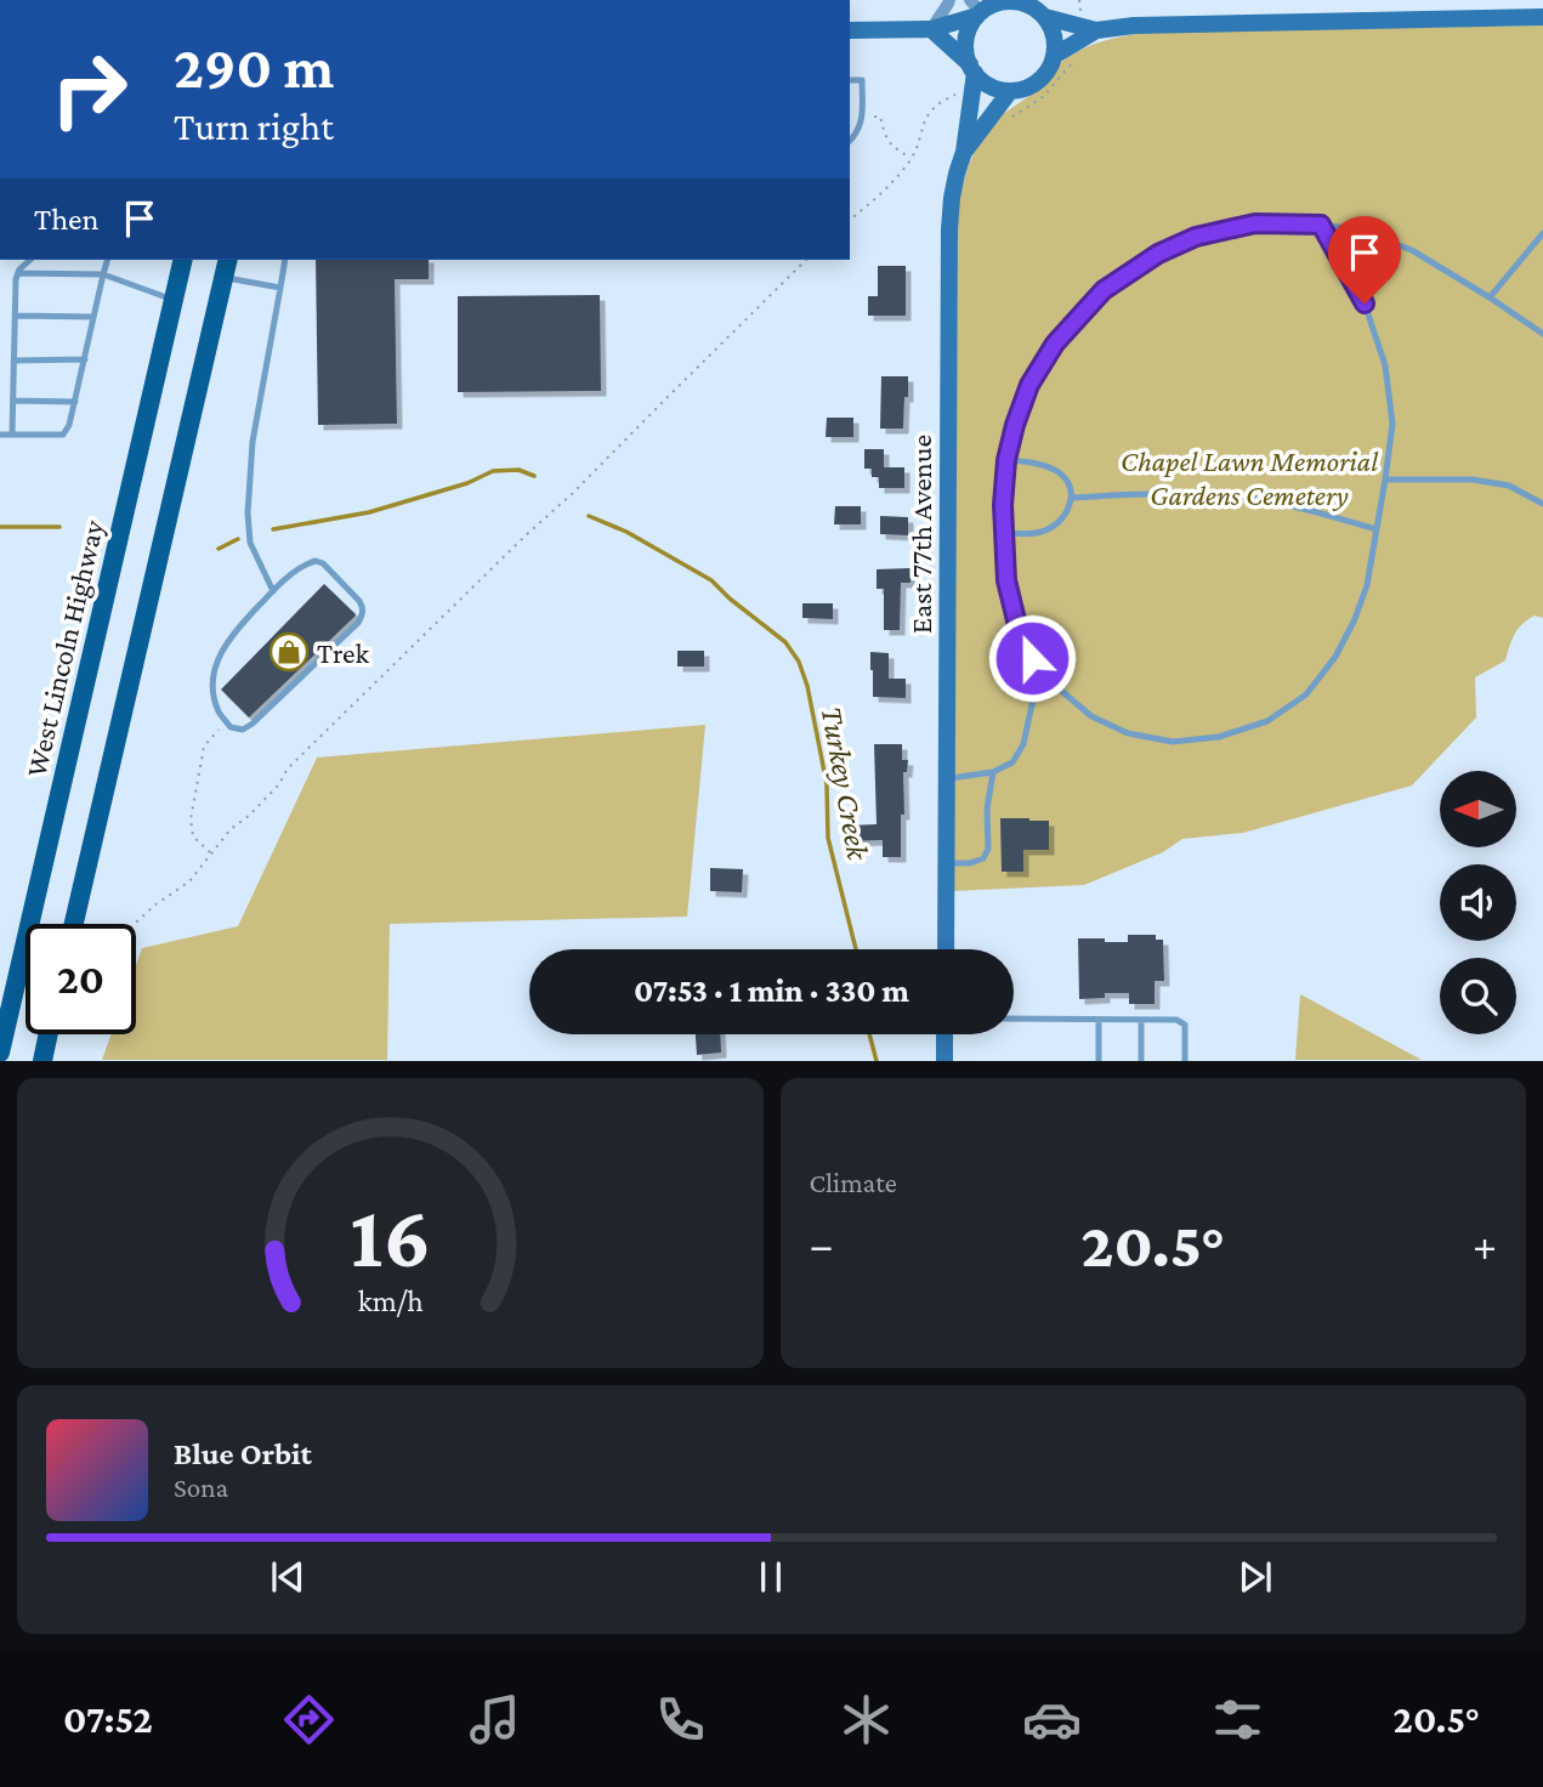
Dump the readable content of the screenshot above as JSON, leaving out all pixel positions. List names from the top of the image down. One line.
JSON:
{"streets":{"main road":["West Lincoln Highway"],"street":["East 77th Avenue"]},"water":["Turkey Creek"],"parks":["Chapel Lawn Memorial Gardens Cemetery"],"places":{"shop":["Trek"]},"north":"left","page":{"turn":["290 m","Turn right"],"then":"Then","limit":"20","trip":"07:53 · 1 min · 330 m","tile":"Climate","heat":["−","20.5°","+"],"song":["Blue Orbit","Sona"],"tabs":["07:52","20.5°"],"gauge":["16","km/h"]}}
